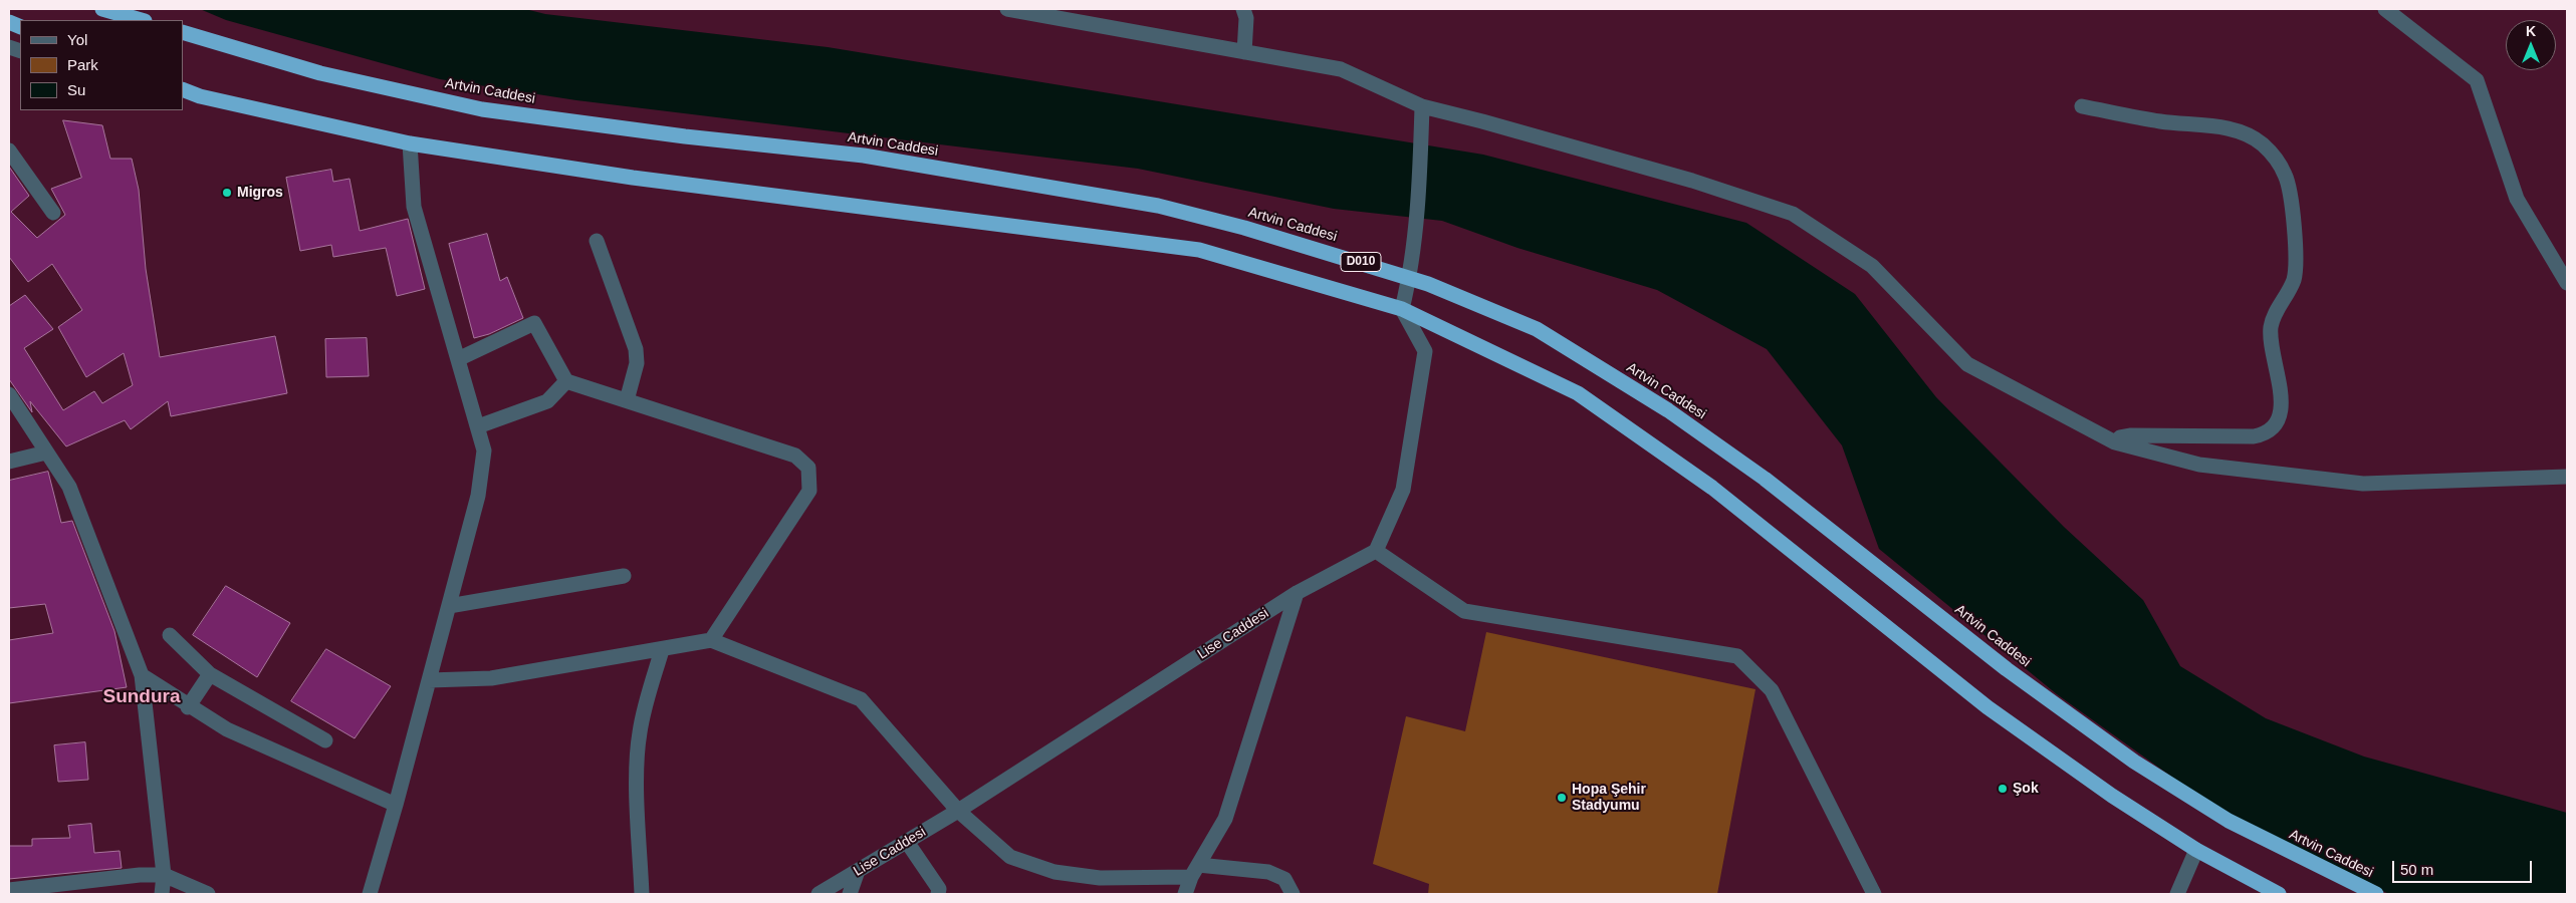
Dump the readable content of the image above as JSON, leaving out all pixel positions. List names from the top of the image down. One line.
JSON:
{"streets":{"highway":["Artvin Caddesi","D010"],"street":["Lise Caddesi"]},"districts":["Sundura"],"places":["Migros","Şok","Hopa Şehir Stadyumu"],"legend":["Yol","Park","Su"],"scale_bar":"50 m","north":"top"}
